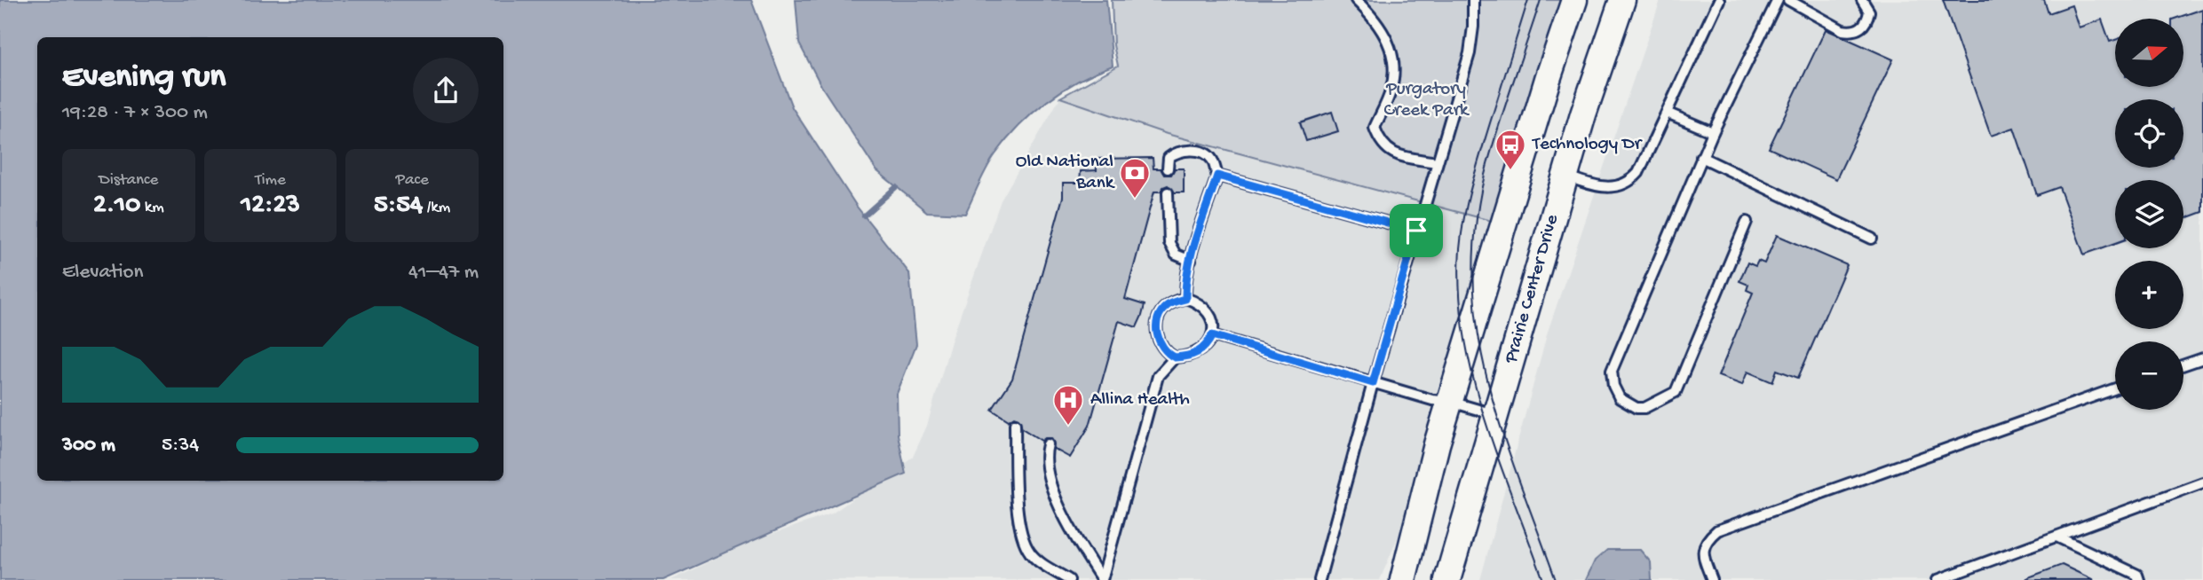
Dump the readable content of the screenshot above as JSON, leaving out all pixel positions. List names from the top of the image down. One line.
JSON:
{"streets":{"main road":["Prairie Center Drive"]},"parks":["Purgatory Creek Park"],"places":{"bus stop":["Technology Dr"],"bank":["Old National Bank"],"hospital":["Allina Health"]},"north":"right","page":{"map_buttons":["+","−"],"heading":["Evening run","19:28 · 7 × 300 m"],"stats":[["Distance","2.10 km"],["Time","12:23"],["Pace","5:54 /km"]],"chart":["Elevation","41–47 m"],"list":[{"name":"300 m","note":"5:34"}]}}
